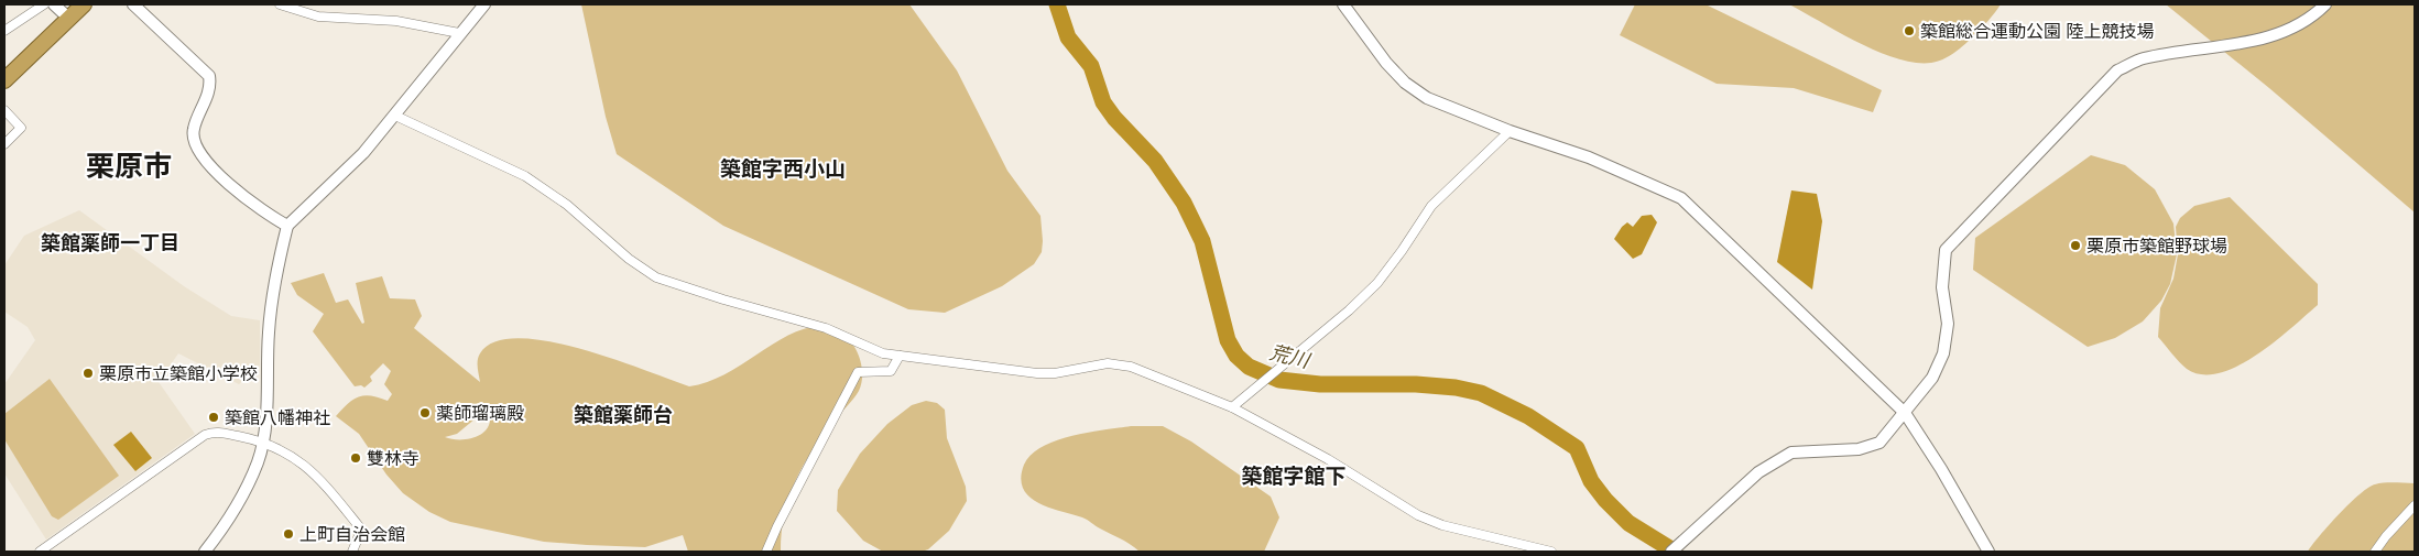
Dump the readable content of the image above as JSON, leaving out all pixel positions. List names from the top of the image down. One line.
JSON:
{"districts":["栗原市","築館字西小山","築館薬師一丁目","築館薬師台","築館字館下"],"water":["荒川"],"places":["築館総合運動公園 陸上競技場","栗原市築館野球場","栗原市立築館小学校","薬師瑠璃殿","築館八幡神社","雙林寺","上町自治会館"]}
